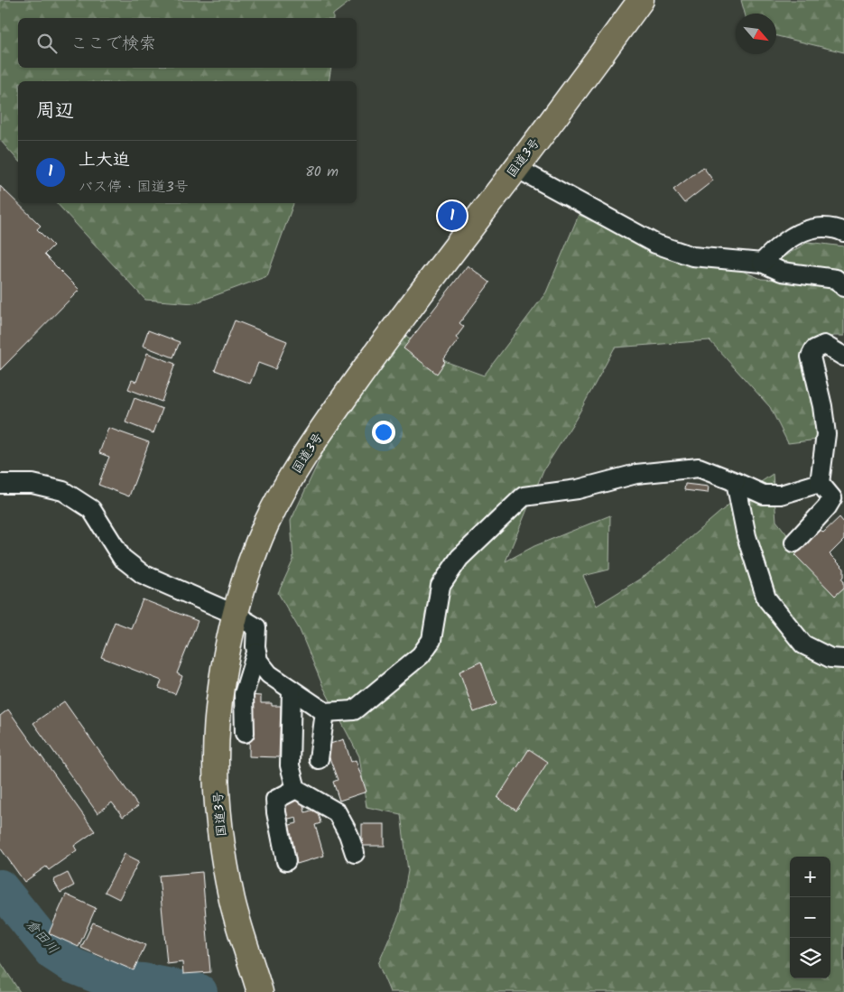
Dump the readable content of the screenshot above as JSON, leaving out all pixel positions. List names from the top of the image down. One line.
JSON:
{"streets":{"highway":["国道3号"]},"water":["倉田川"],"north":"bottom right","page":{"search":"ここで検索","heading":"周辺","list":[{"mark":"1","name":"上大迫","note":"バス停 · 国道3号","value":"80 m"}],"pins":"1","map_buttons":["+","−"]}}
